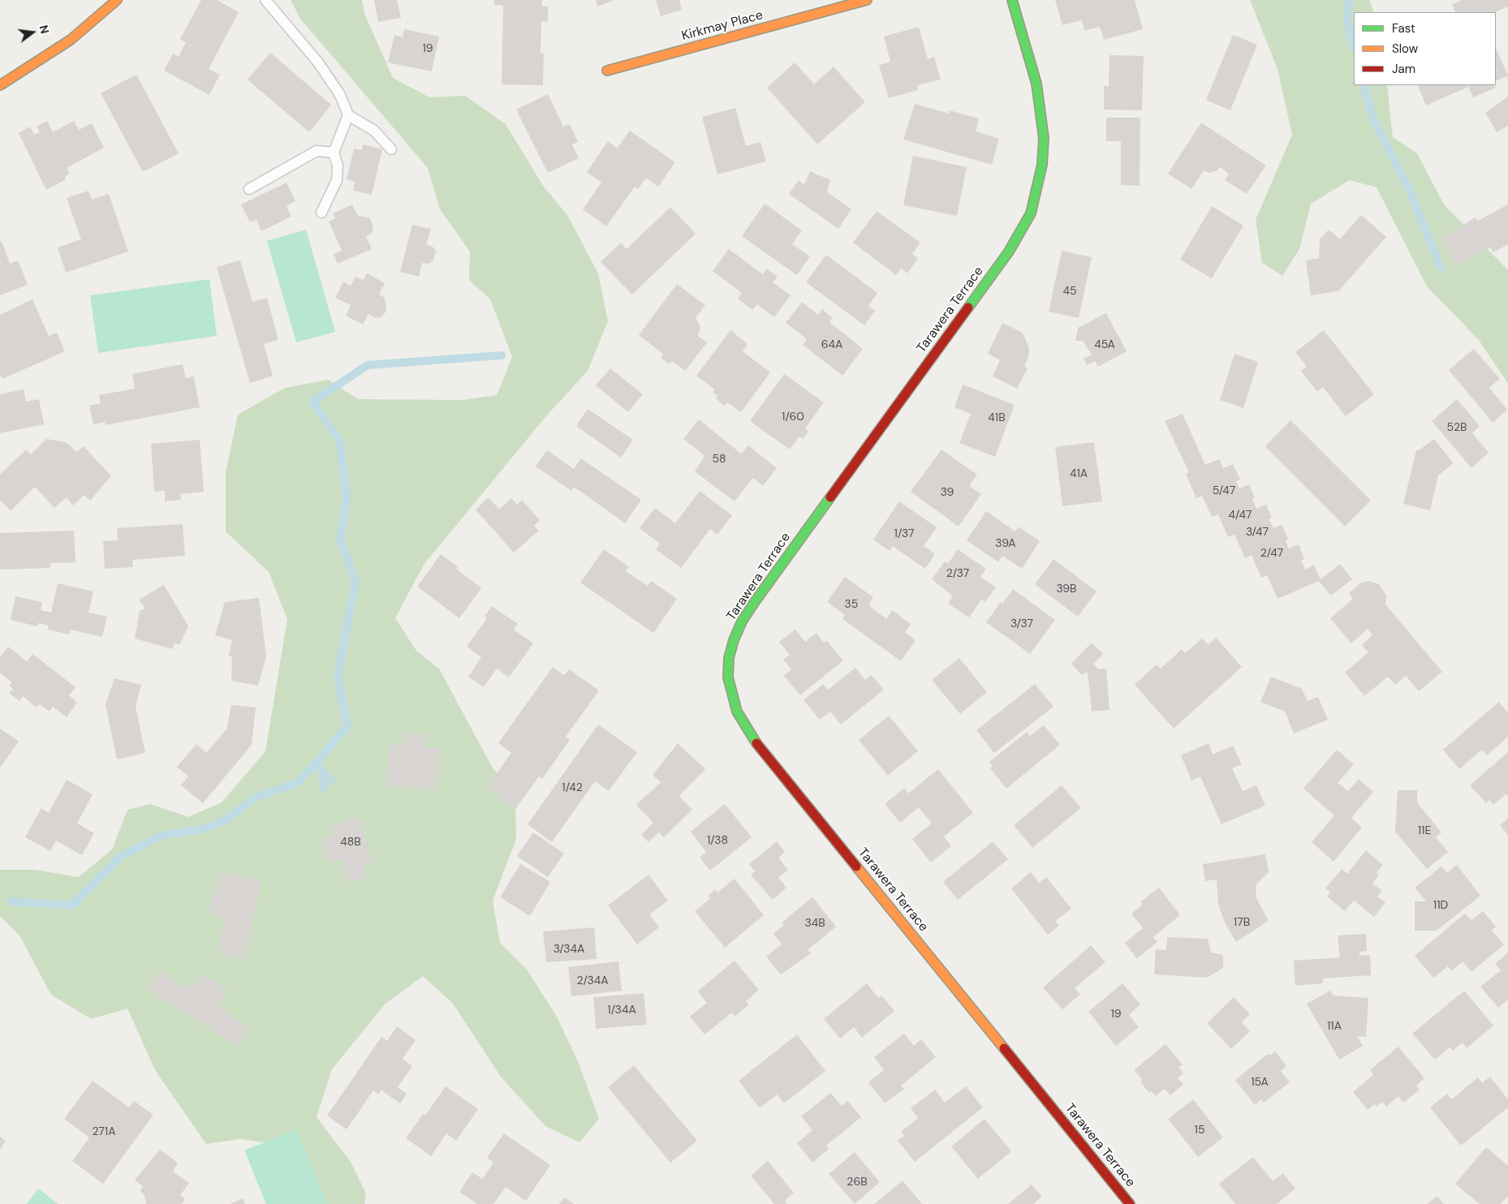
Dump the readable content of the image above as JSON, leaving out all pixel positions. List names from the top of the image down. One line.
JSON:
{"streets":{"street":["Kirkmay Place","Tarawera Terrace"]},"house_numbers":["19","45","64A","45A","1/60","41B","52B","58","41A","5/47","39","4/47","3/47","1/37","39A","2/47","2/37","39B","35","3/37","1/42","11E","1/38","48B","11D","17B","34B","3/34A","2/34A","1/34A","19","11A","15A","15","271A","26B"],"legend":["Fast","Slow","Jam"],"north":"right"}
